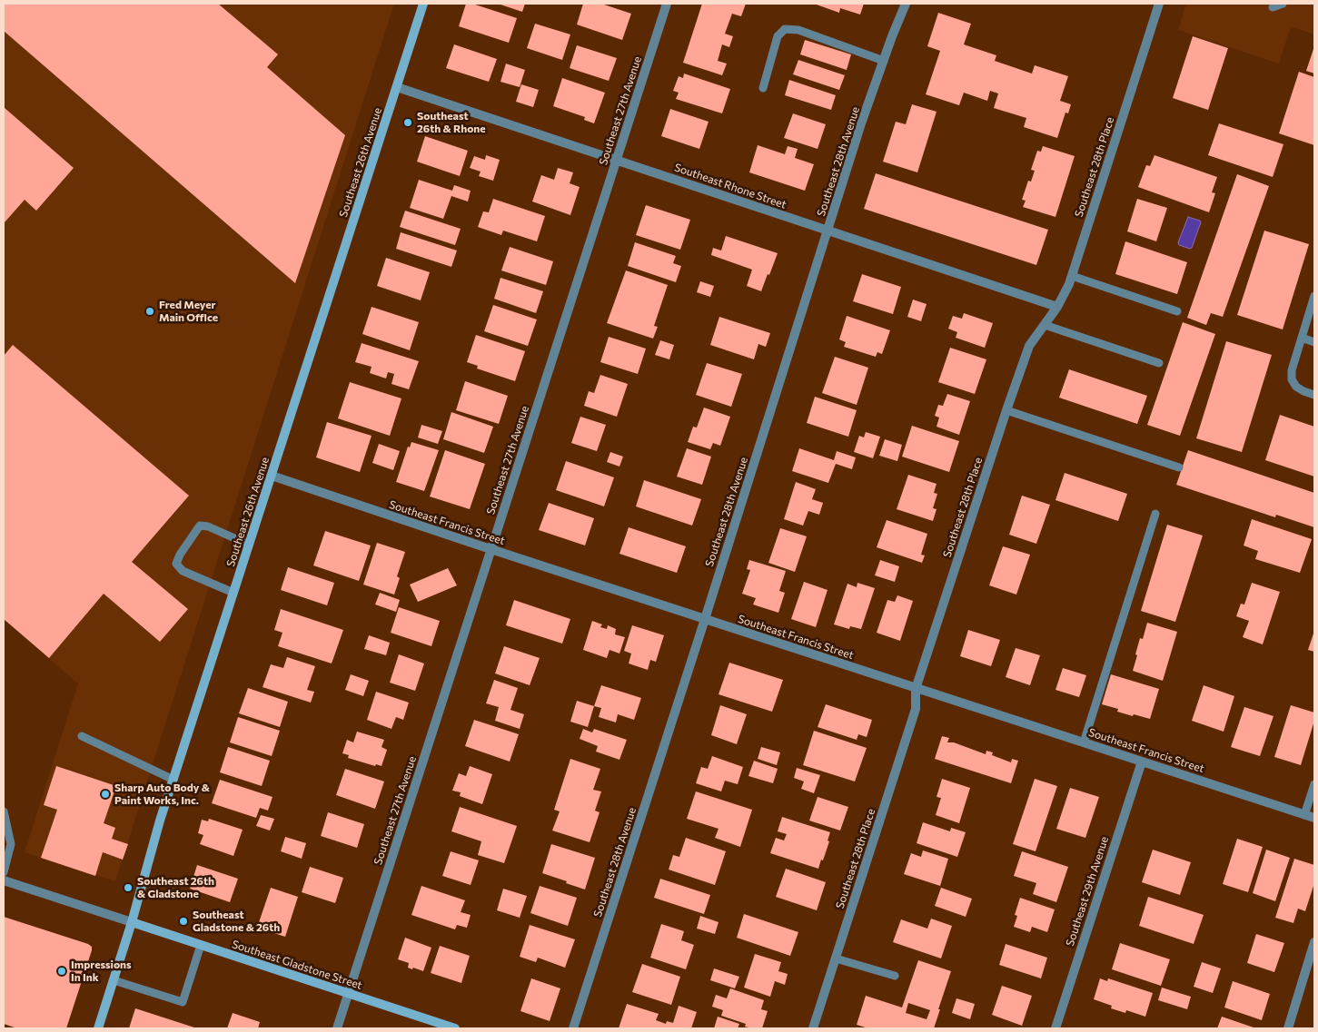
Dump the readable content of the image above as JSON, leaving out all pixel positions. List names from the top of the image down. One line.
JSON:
{"streets":{"street":["Southeast 27th Avenue","Southeast 28th Avenue","Southeast 26th Avenue","Southeast 28th Place","Southeast Rhone Street","Southeast Francis Street","Southeast 29th Avenue","Southeast Gladstone Street"]},"crossings":[["Southeast 27th Avenue","Southeast Rhone Street"],["Southeast 27th Avenue","Southeast Francis Street"],["Southeast 27th Avenue","Southeast Gladstone Street"],["Southeast 28th Avenue","Southeast Rhone Street"],["Southeast 28th Avenue","Southeast Francis Street"],["Southeast 26th Avenue","Southeast Rhone Street"],["Southeast 26th Avenue","Southeast Francis Street"],["Southeast 26th Avenue","Southeast Gladstone Street"],["Southeast 28th Place","Southeast Rhone Street"],["Southeast 28th Place","Southeast Francis Street"],["Southeast Francis Street","Southeast 29th Avenue"]],"places":["Southeast 26th & Rhone","Fred Meyer Main Office","Sharp Auto Body & Paint Works, Inc.","Southeast 26th & Gladstone","Southeast Gladstone & 26th","Impressions In Ink"]}
